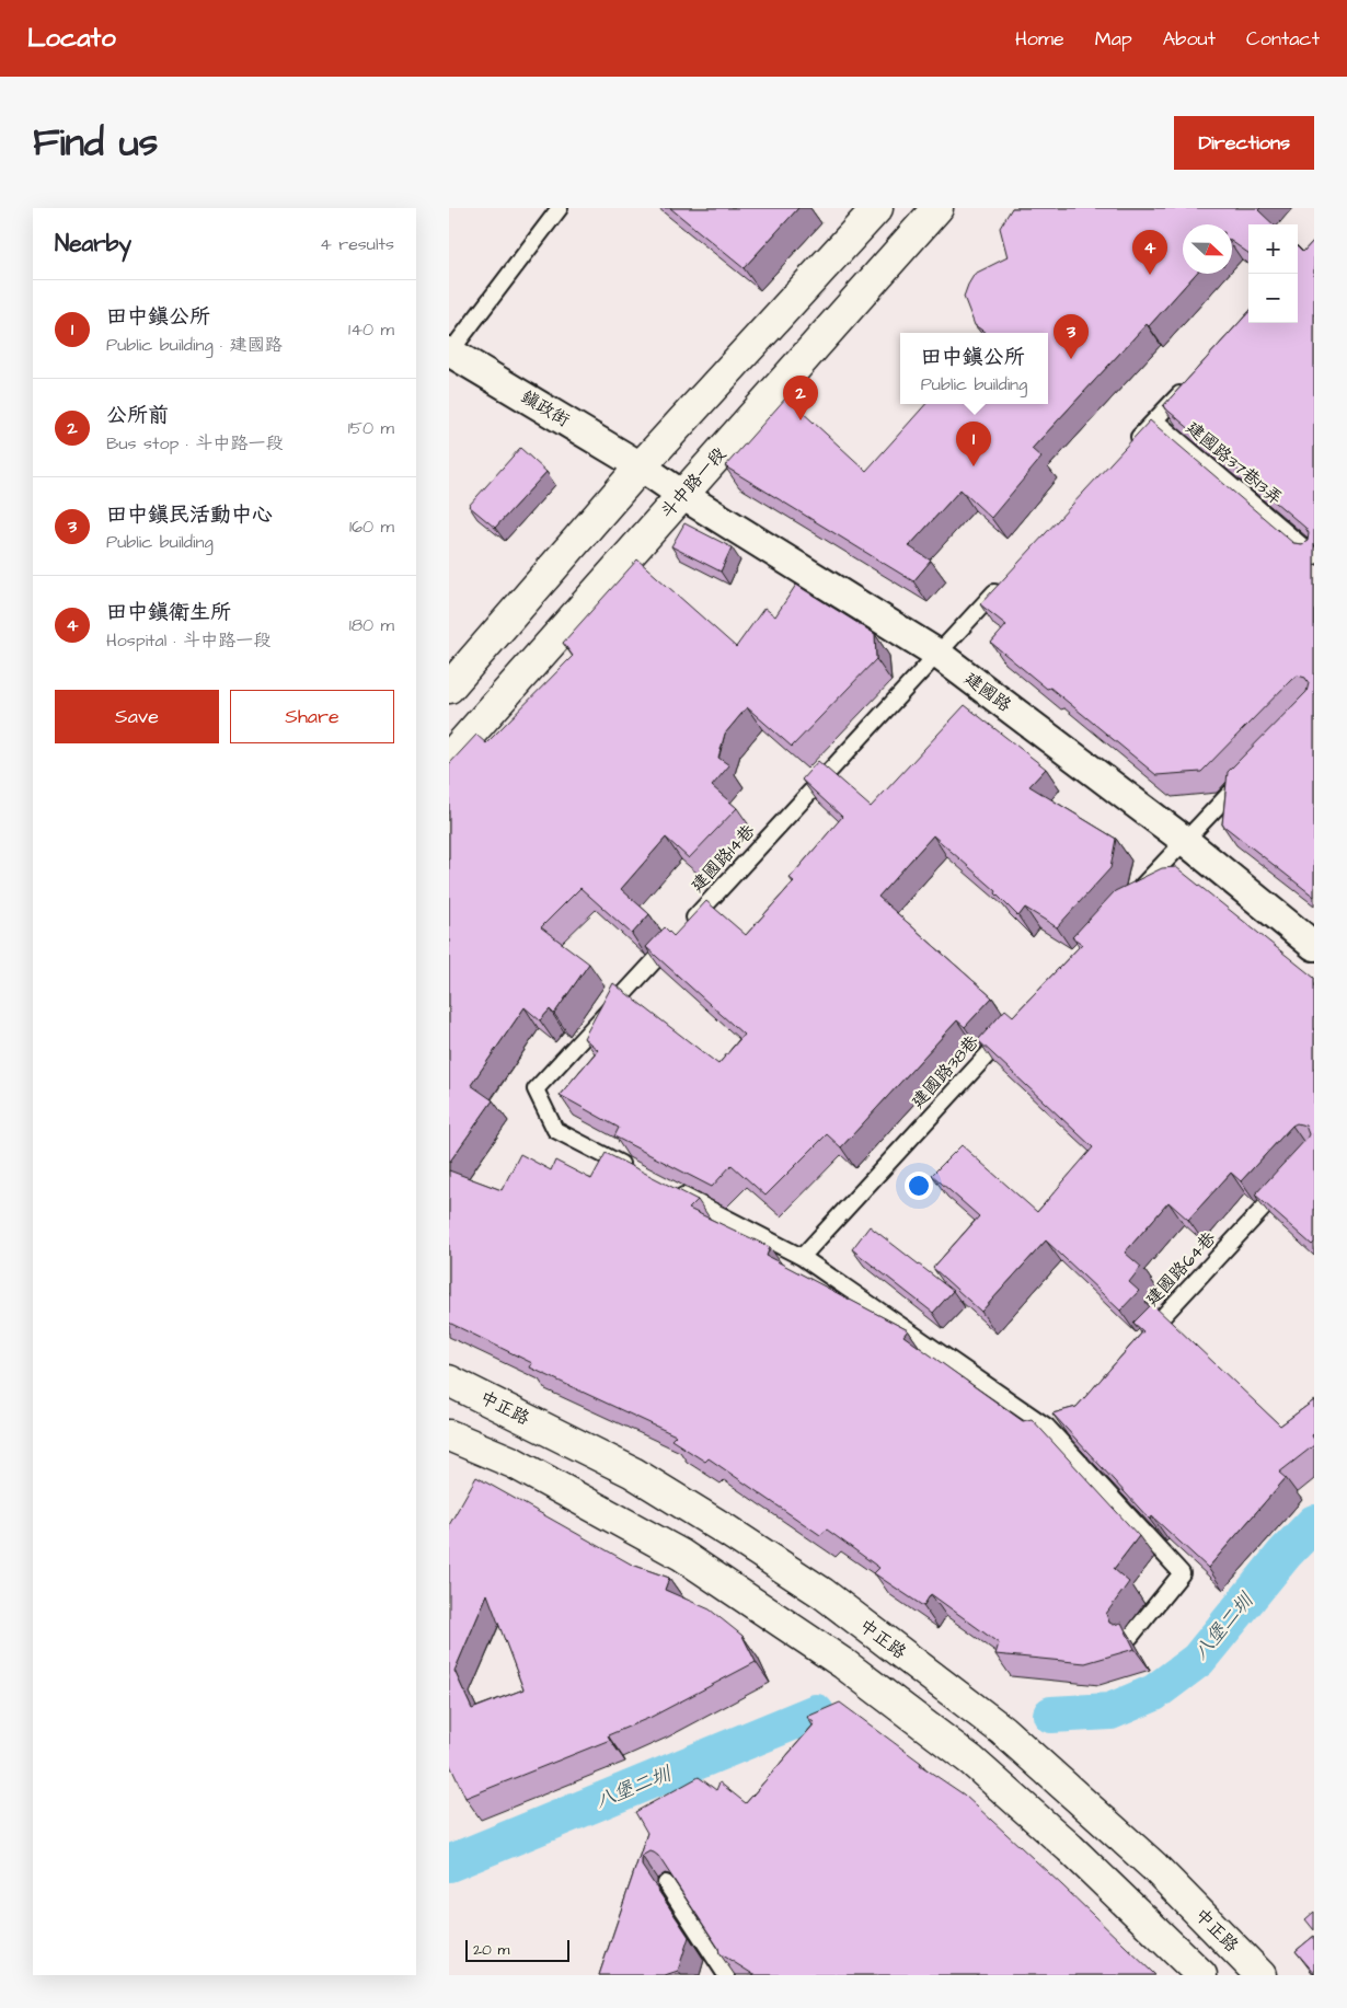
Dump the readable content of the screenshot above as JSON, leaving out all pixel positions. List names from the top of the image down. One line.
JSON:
{"streets":{"street":["鎮政街","斗中路一段","建國路","中正路"],"lane":["建國路37巷13弄","建國路14巷","建國路38巷","建國路64巷"]},"crossings":[["鎮政街","建國路"],["斗中路一段","建國路"],["建國路","建國路14巷"]],"water":["八堡二圳"],"scale_bar":"20 m","north":"right","page":{"header":"Locato","nav":["Home","Map","About","Contact"],"title":"Find us","buttons":["Directions",["Save","Share"]],"heading":["Nearby","4 results"],"map_buttons":["+","−"],"pins":["4","3","2","1"],"list":[{"mark":"1","name":"田中鎮公所","note":"Public building · 建國路","value":"140 m"},{"mark":"2","name":"公所前","note":"Bus stop · 斗中路一段","value":"150 m"},{"mark":"3","name":"田中鎮民活動中心","note":"Public building","value":"160 m"},{"mark":"4","name":"田中鎮衛生所","note":"Hospital · 斗中路一段","value":"180 m"}],"popup":["田中鎮公所","Public building"],"scale":"20 m"}}
